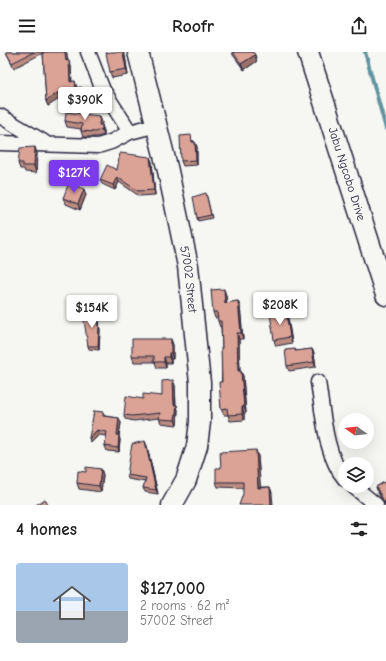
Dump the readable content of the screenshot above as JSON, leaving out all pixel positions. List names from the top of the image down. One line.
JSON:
{"streets":{"street":["Jabu Ngcobo Drive","57002 Street"]},"north":"left","page":{"header":"Roofr","price":["$390K","$127K","$208K","$154K"],"heading":"4 homes","list":[{"name":"$127,000","note":"2 rooms · 62 m² · 57002 Street"}]}}
